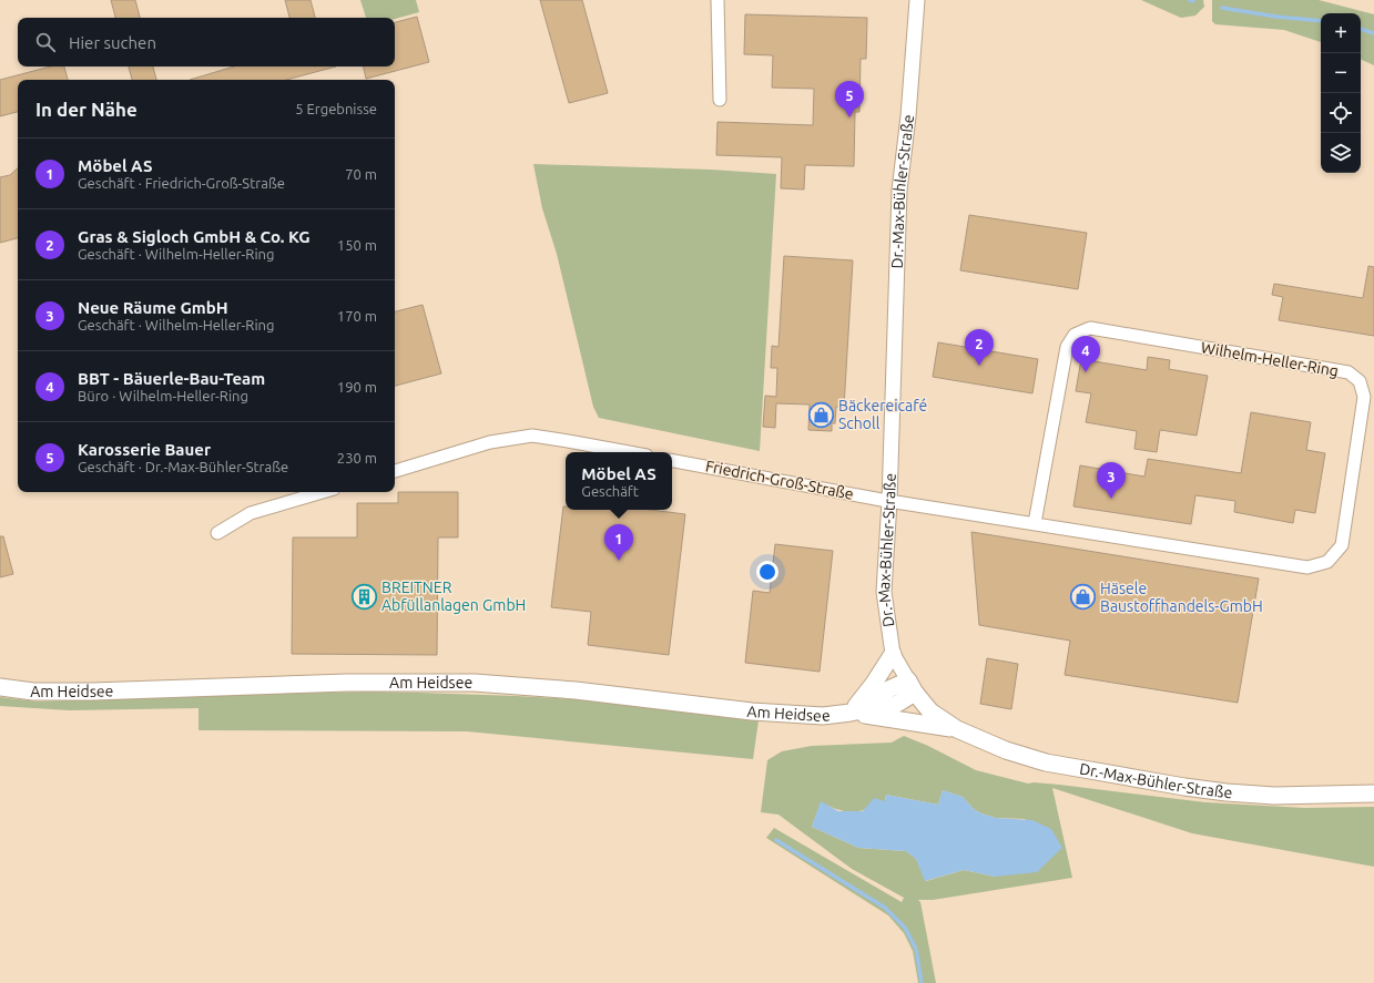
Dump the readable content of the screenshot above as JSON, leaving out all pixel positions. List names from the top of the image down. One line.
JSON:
{"streets":{"main road":["Dr.-Max-Bühler-Straße","Am Heidsee"],"street":["Wilhelm-Heller-Ring","Friedrich-Groß-Straße"]},"crossings":[["Dr.-Max-Bühler-Straße","Wilhelm-Heller-Ring"],["Dr.-Max-Bühler-Straße","Friedrich-Groß-Straße"],["Dr.-Max-Bühler-Straße","Am Heidsee"],["Wilhelm-Heller-Ring","Friedrich-Groß-Straße"]],"places":{"shop":["Bäckereicafé Scholl","Häsele Baustoffhandels-GmbH"],"building":["BREITNER Abfüllanlagen GmbH"]},"page":{"map_buttons":["+","−"],"search":"Hier suchen","heading":["In der Nähe","5 Ergebnisse"],"pins":["5","2","4","3","1"],"list":[{"mark":"1","name":"Möbel AS","note":"Geschäft · Friedrich-Groß-Straße","value":"70 m"},{"mark":"2","name":"Gras & Sigloch GmbH & Co. KG","note":"Geschäft · Wilhelm-Heller-Ring","value":"150 m"},{"mark":"3","name":"Neue Räume GmbH","note":"Geschäft · Wilhelm-Heller-Ring","value":"170 m"},{"mark":"4","name":"BBT - Bäuerle-Bau-Team","note":"Büro · Wilhelm-Heller-Ring","value":"190 m"},{"mark":"5","name":"Karosserie Bauer","note":"Geschäft · Dr.-Max-Bühler-Straße","value":"230 m"}],"popup":["Möbel AS","Geschäft"]}}
